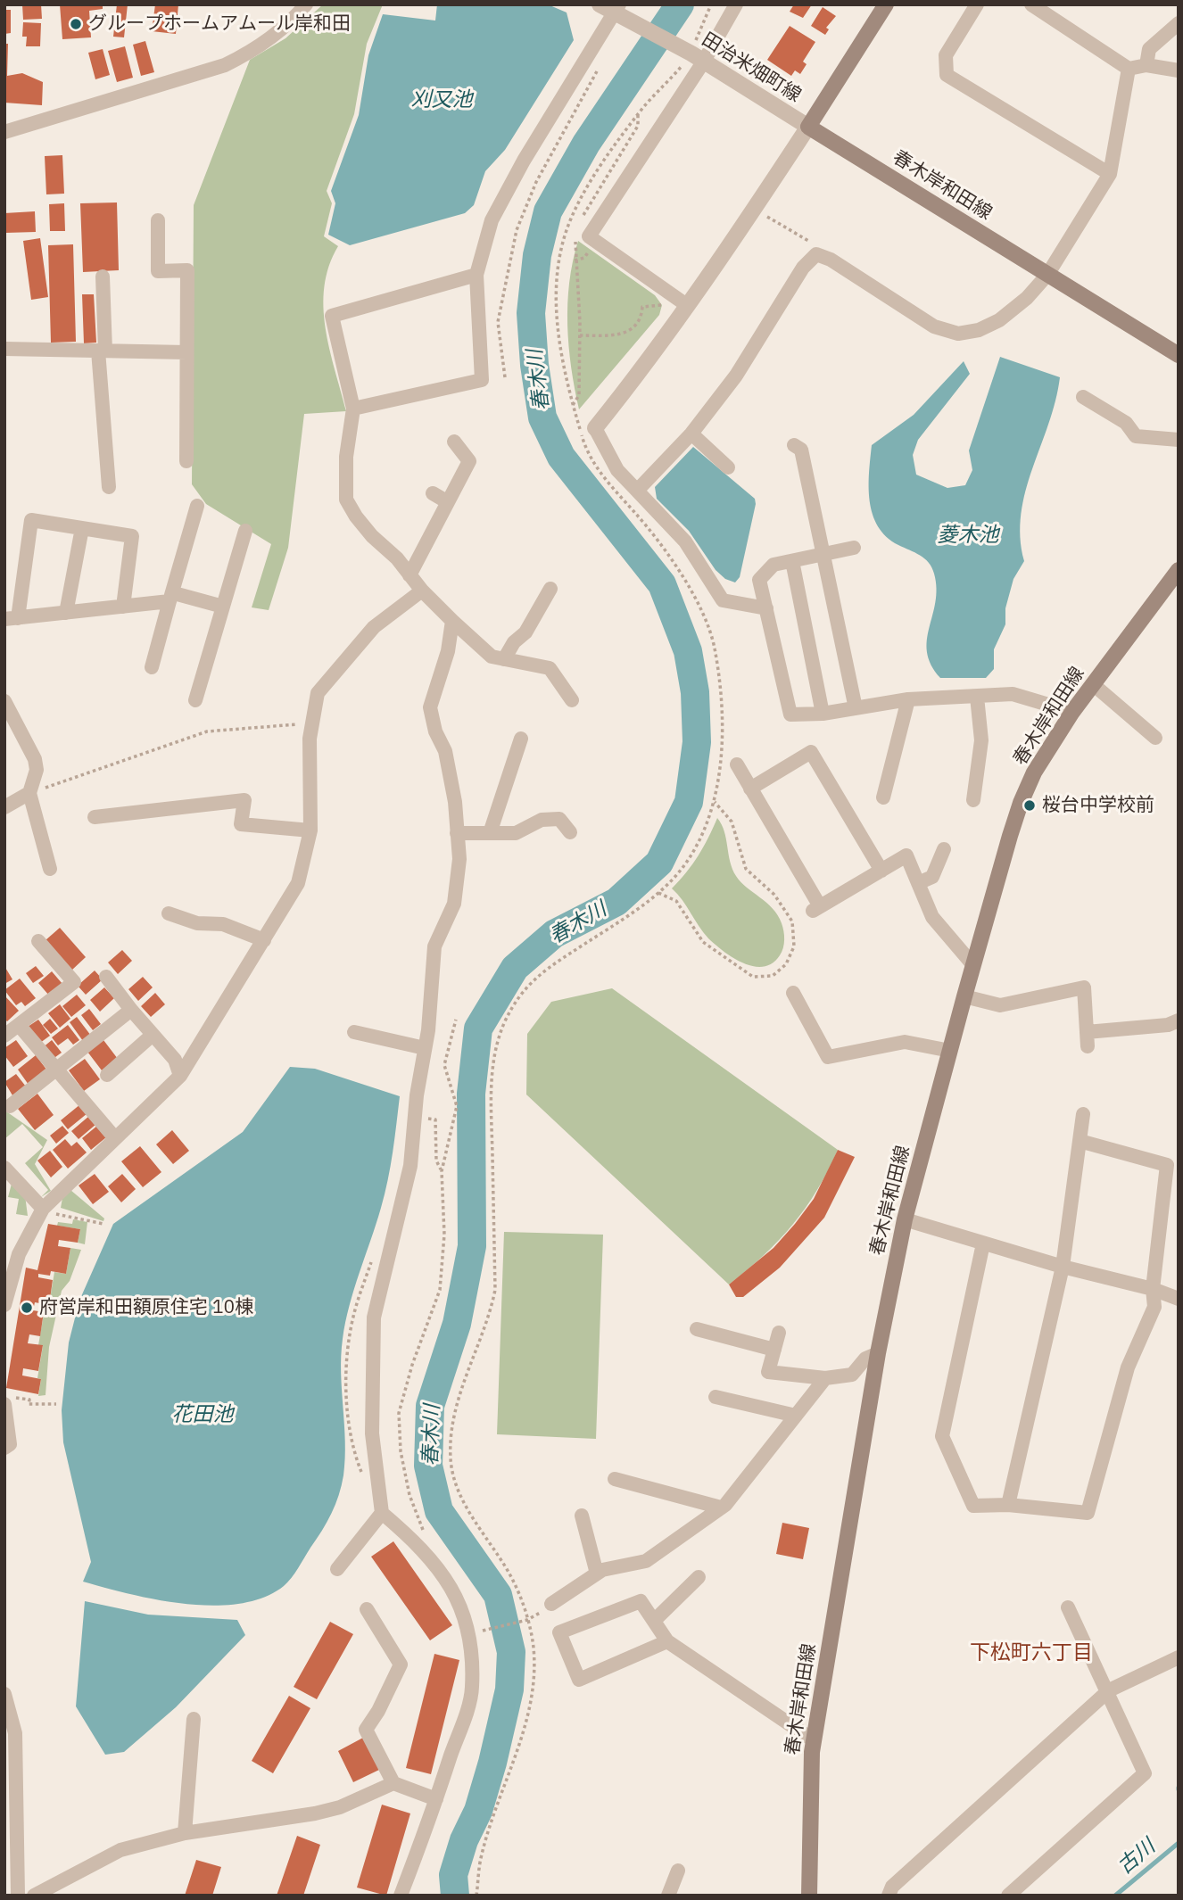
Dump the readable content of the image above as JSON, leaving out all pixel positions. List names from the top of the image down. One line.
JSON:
{"streets":{"main road":["春木岸和田線"],"street":["田治米畑町線"]},"crossings":[["田治米畑町線","春木岸和田線"]],"districts":["下松町六丁目"],"water":["刈又池","春木川","菱木池","花田池","古川"],"places":["グループホームアムール岸和田","桜台中学校前","府営岸和田額原住宅 10棟"]}
